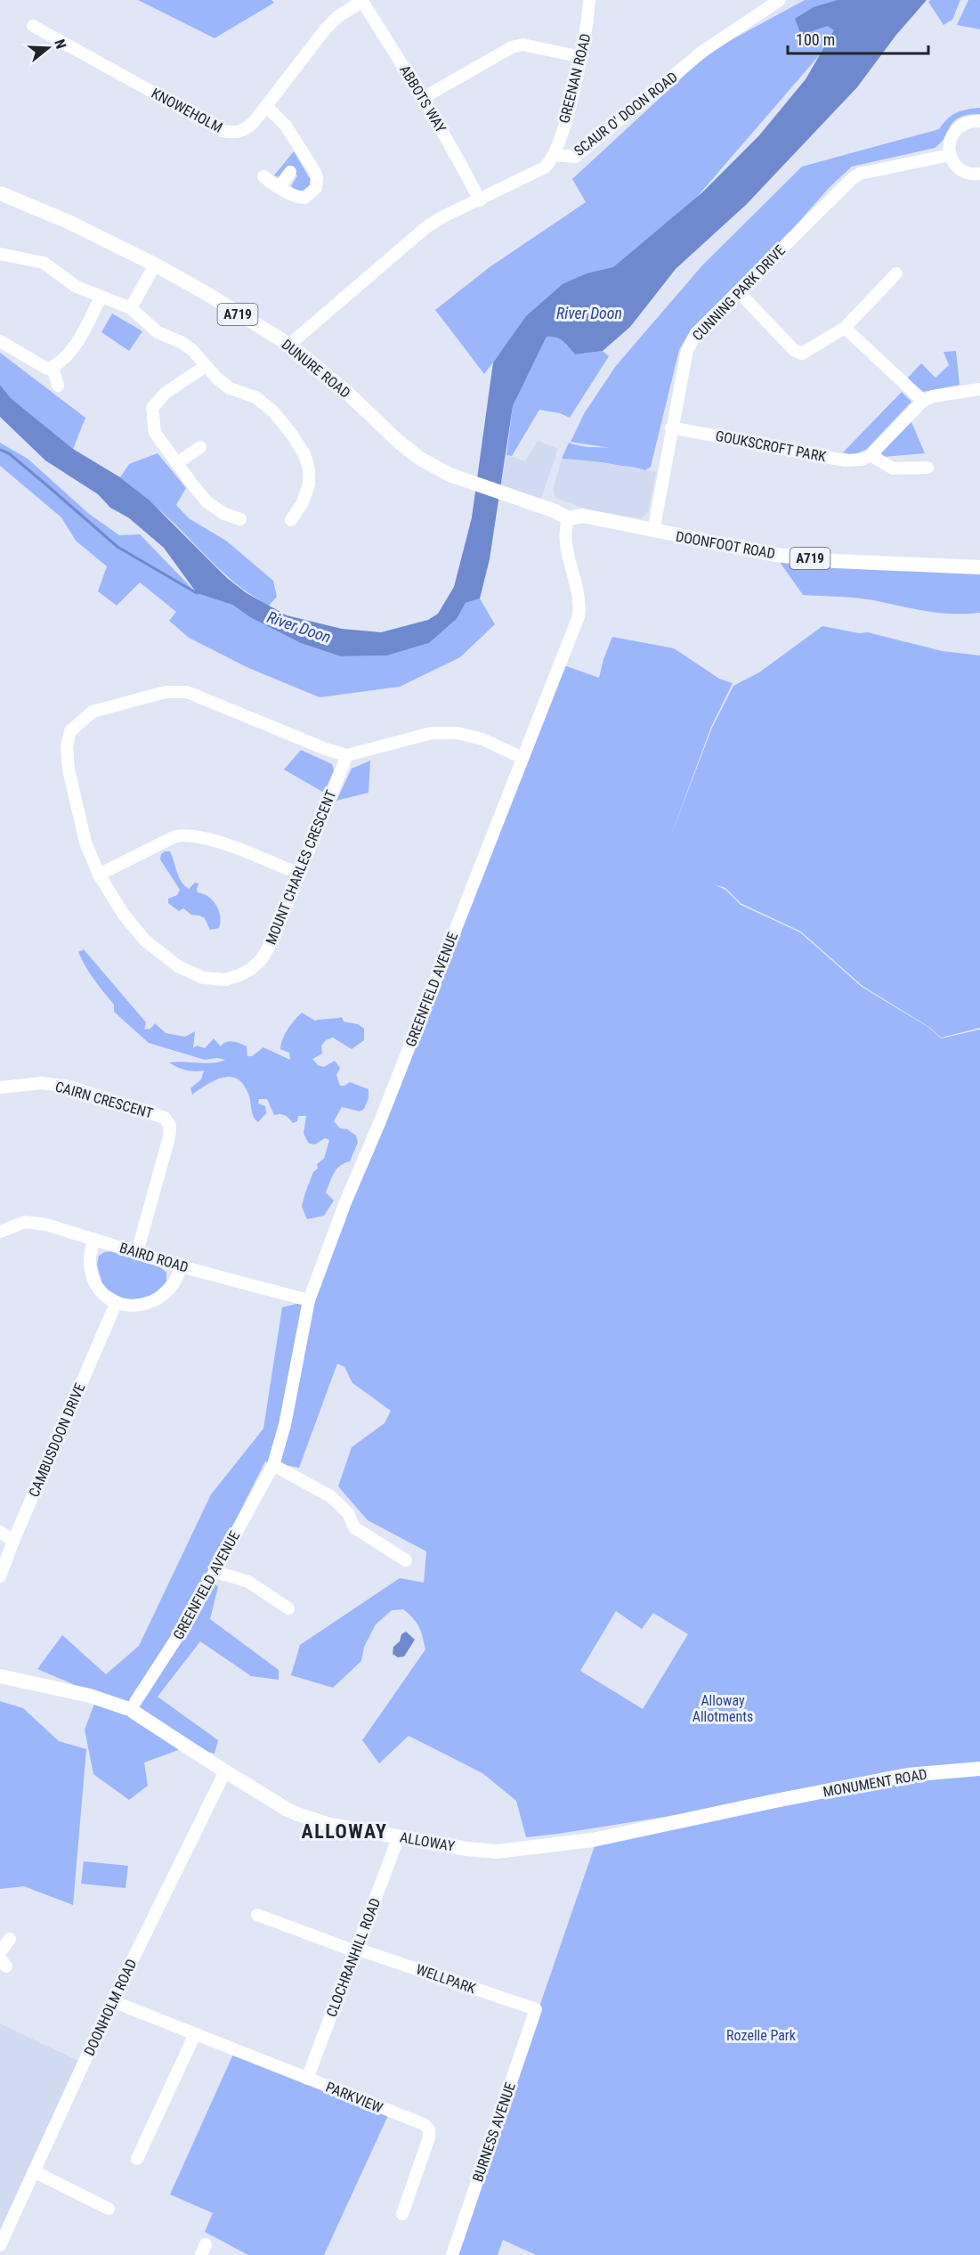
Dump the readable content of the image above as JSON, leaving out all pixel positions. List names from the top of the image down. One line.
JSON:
{"streets":{"main road":["A719","DUNURE ROAD","DOONFOOT ROAD","MONUMENT ROAD","ALLOWAY"],"street":["GREENAN ROAD","ABBOTS WAY","KNOWEHOLM","SCAUR O' DOON ROAD","CUNNING PARK DRIVE","GOUKSCROFT PARK","MOUNT CHARLES CRESCENT","GREENFIELD AVENUE","CAIRN CRESCENT","BAIRD ROAD","CAMBUSDOON DRIVE","CLOCHRANHILL ROAD","WELLPARK","DOONHOLM ROAD","PARKVIEW","BURNESS AVENUE"]},"crossings":[["GREENAN ROAD","SCAUR O' DOON ROAD"],["ABBOTS WAY","KNOWEHOLM"],["ABBOTS WAY","SCAUR O' DOON ROAD"],["SCAUR O' DOON ROAD","DUNURE ROAD"],["CUNNING PARK DRIVE","GOUKSCROFT PARK"],["CUNNING PARK DRIVE","DOONFOOT ROAD"],["DUNURE ROAD","DOONFOOT ROAD"],["DUNURE ROAD","GREENFIELD AVENUE"],["DOONFOOT ROAD","GREENFIELD AVENUE"],["GREENFIELD AVENUE","BAIRD ROAD"],["GREENFIELD AVENUE","ALLOWAY"],["CAIRN CRESCENT","BAIRD ROAD"],["MONUMENT ROAD","ALLOWAY"],["ALLOWAY","CLOCHRANHILL ROAD"],["ALLOWAY","DOONHOLM ROAD"],["CLOCHRANHILL ROAD","WELLPARK"],["CLOCHRANHILL ROAD","PARKVIEW"],["WELLPARK","BURNESS AVENUE"],["DOONHOLM ROAD","PARKVIEW"]],"districts":["ALLOWAY"],"water":["River Doon"],"parks":["Alloway Allotments","Rozelle Park"],"scale_bar":"100 m","north":"right"}
